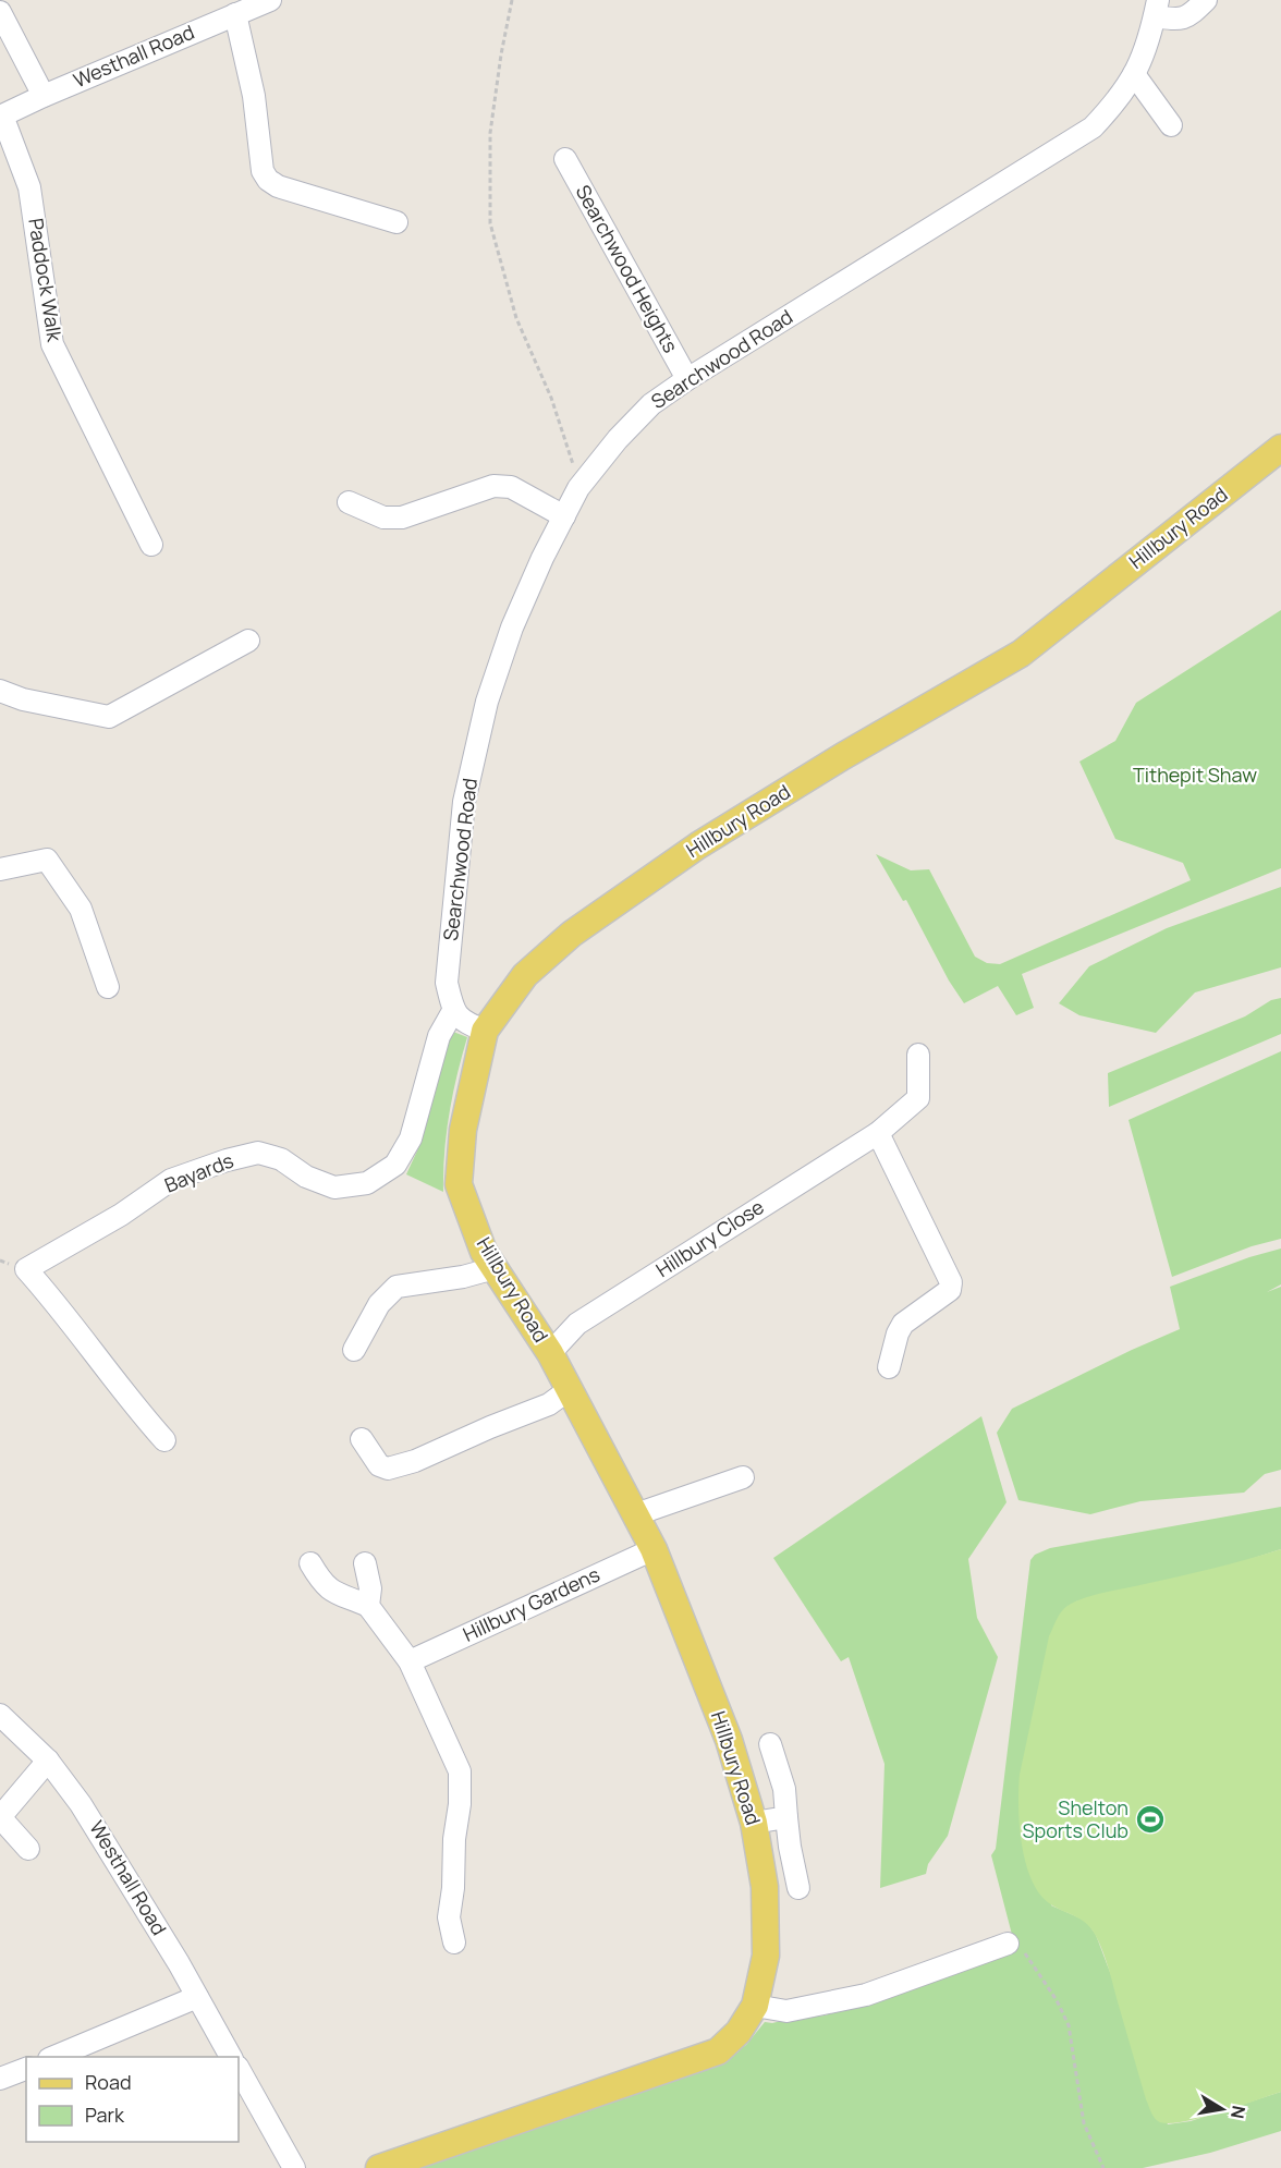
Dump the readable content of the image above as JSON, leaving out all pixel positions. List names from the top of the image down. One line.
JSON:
{"streets":{"main road":["Hillbury Road"],"street":["Westhall Road","Searchwood Heights","Paddock Walk","Searchwood Road","Bayards","Hillbury Close","Hillbury Gardens"]},"crossings":[["Westhall Road","Paddock Walk"],["Searchwood Heights","Searchwood Road"],["Searchwood Road","Bayards"],["Hillbury Road","Hillbury Close"],["Hillbury Road","Hillbury Gardens"]],"parks":["Tithepit Shaw"],"places":{"sports":["Shelton Sports Club"]},"legend":["Road","Park"],"north":"right"}
